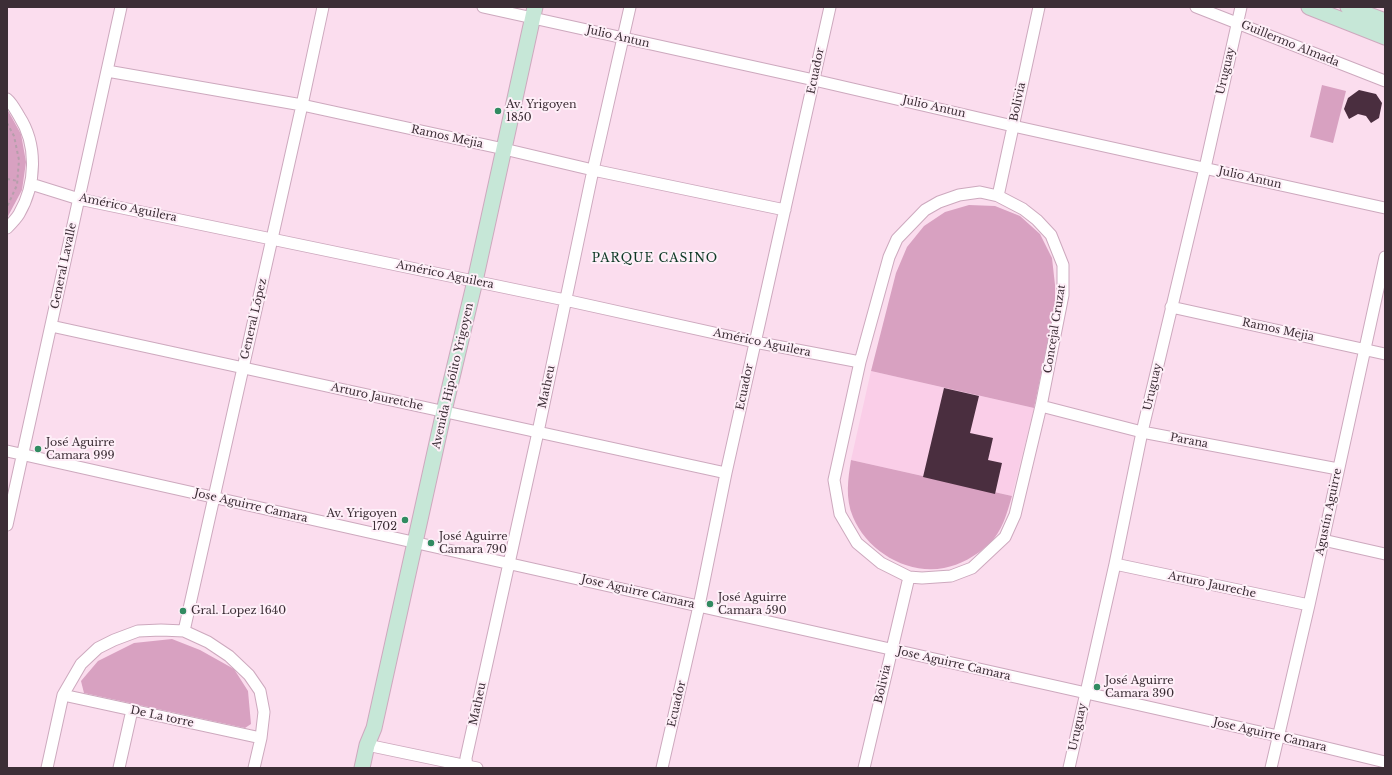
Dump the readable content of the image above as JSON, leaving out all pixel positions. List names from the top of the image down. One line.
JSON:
{"streets":{"main road":["Avenida Hipólito Yrigoyen"],"street":["Julio Antun","Guillermo Almada","Ecuador","Uruguay","Bolivia","Ramos Mejia","Américo Aguilera","General Lavalle","General López","Concejal Cruzat","Matheu","Arturo Jauretche","Parana","Jose Aguirre Camara","Agustín Aguirre","Arturo Jaureche","De La torre"]},"crossings":[["Julio Antun","Ecuador"],["Julio Antun","Uruguay"],["Julio Antun","Bolivia"],["Julio Antun","Avenida Hipólito Yrigoyen"],["Julio Antun","Matheu"],["Guillermo Almada","Uruguay"],["Ecuador","Ramos Mejia"],["Ecuador","Américo Aguilera"],["Ecuador","Arturo Jauretche"],["Ecuador","Jose Aguirre Camara"],["Uruguay","Ramos Mejia"],["Uruguay","Parana"],["Uruguay","Jose Aguirre Camara"],["Uruguay","Arturo Jaureche"],["Bolivia","Concejal Cruzat"],["Bolivia","Jose Aguirre Camara"],["Ramos Mejia","General Lavalle"],["Ramos Mejia","General López"],["Ramos Mejia","Avenida Hipólito Yrigoyen"],["Ramos Mejia","Matheu"],["Ramos Mejia","Agustín Aguirre"],["Américo Aguilera","General Lavalle"],["Américo Aguilera","General López"],["Américo Aguilera","Concejal Cruzat"],["Américo Aguilera","Avenida Hipólito Yrigoyen"],["Américo Aguilera","Matheu"],["General Lavalle","Arturo Jauretche"],["General Lavalle","Jose Aguirre Camara"],["General López","Arturo Jauretche"],["General López","Jose Aguirre Camara"],["Concejal Cruzat","Parana"],["Avenida Hipólito Yrigoyen","Arturo Jauretche"],["Avenida Hipólito Yrigoyen","Jose Aguirre Camara"],["Matheu","Arturo Jauretche"],["Matheu","Jose Aguirre Camara"],["Parana","Agustín Aguirre"],["Jose Aguirre Camara","Agustín Aguirre"],["Agustín Aguirre","Arturo Jaureche"]],"districts":["PARQUE CASINO"],"places":["Av. Yrigoyen 1850","José Aguirre Camara 999","Av. Yrigoyen 1702","José Aguirre Camara 790","José Aguirre Camara 590","Gral. Lopez 1640","José Aguirre Camara 390"]}
